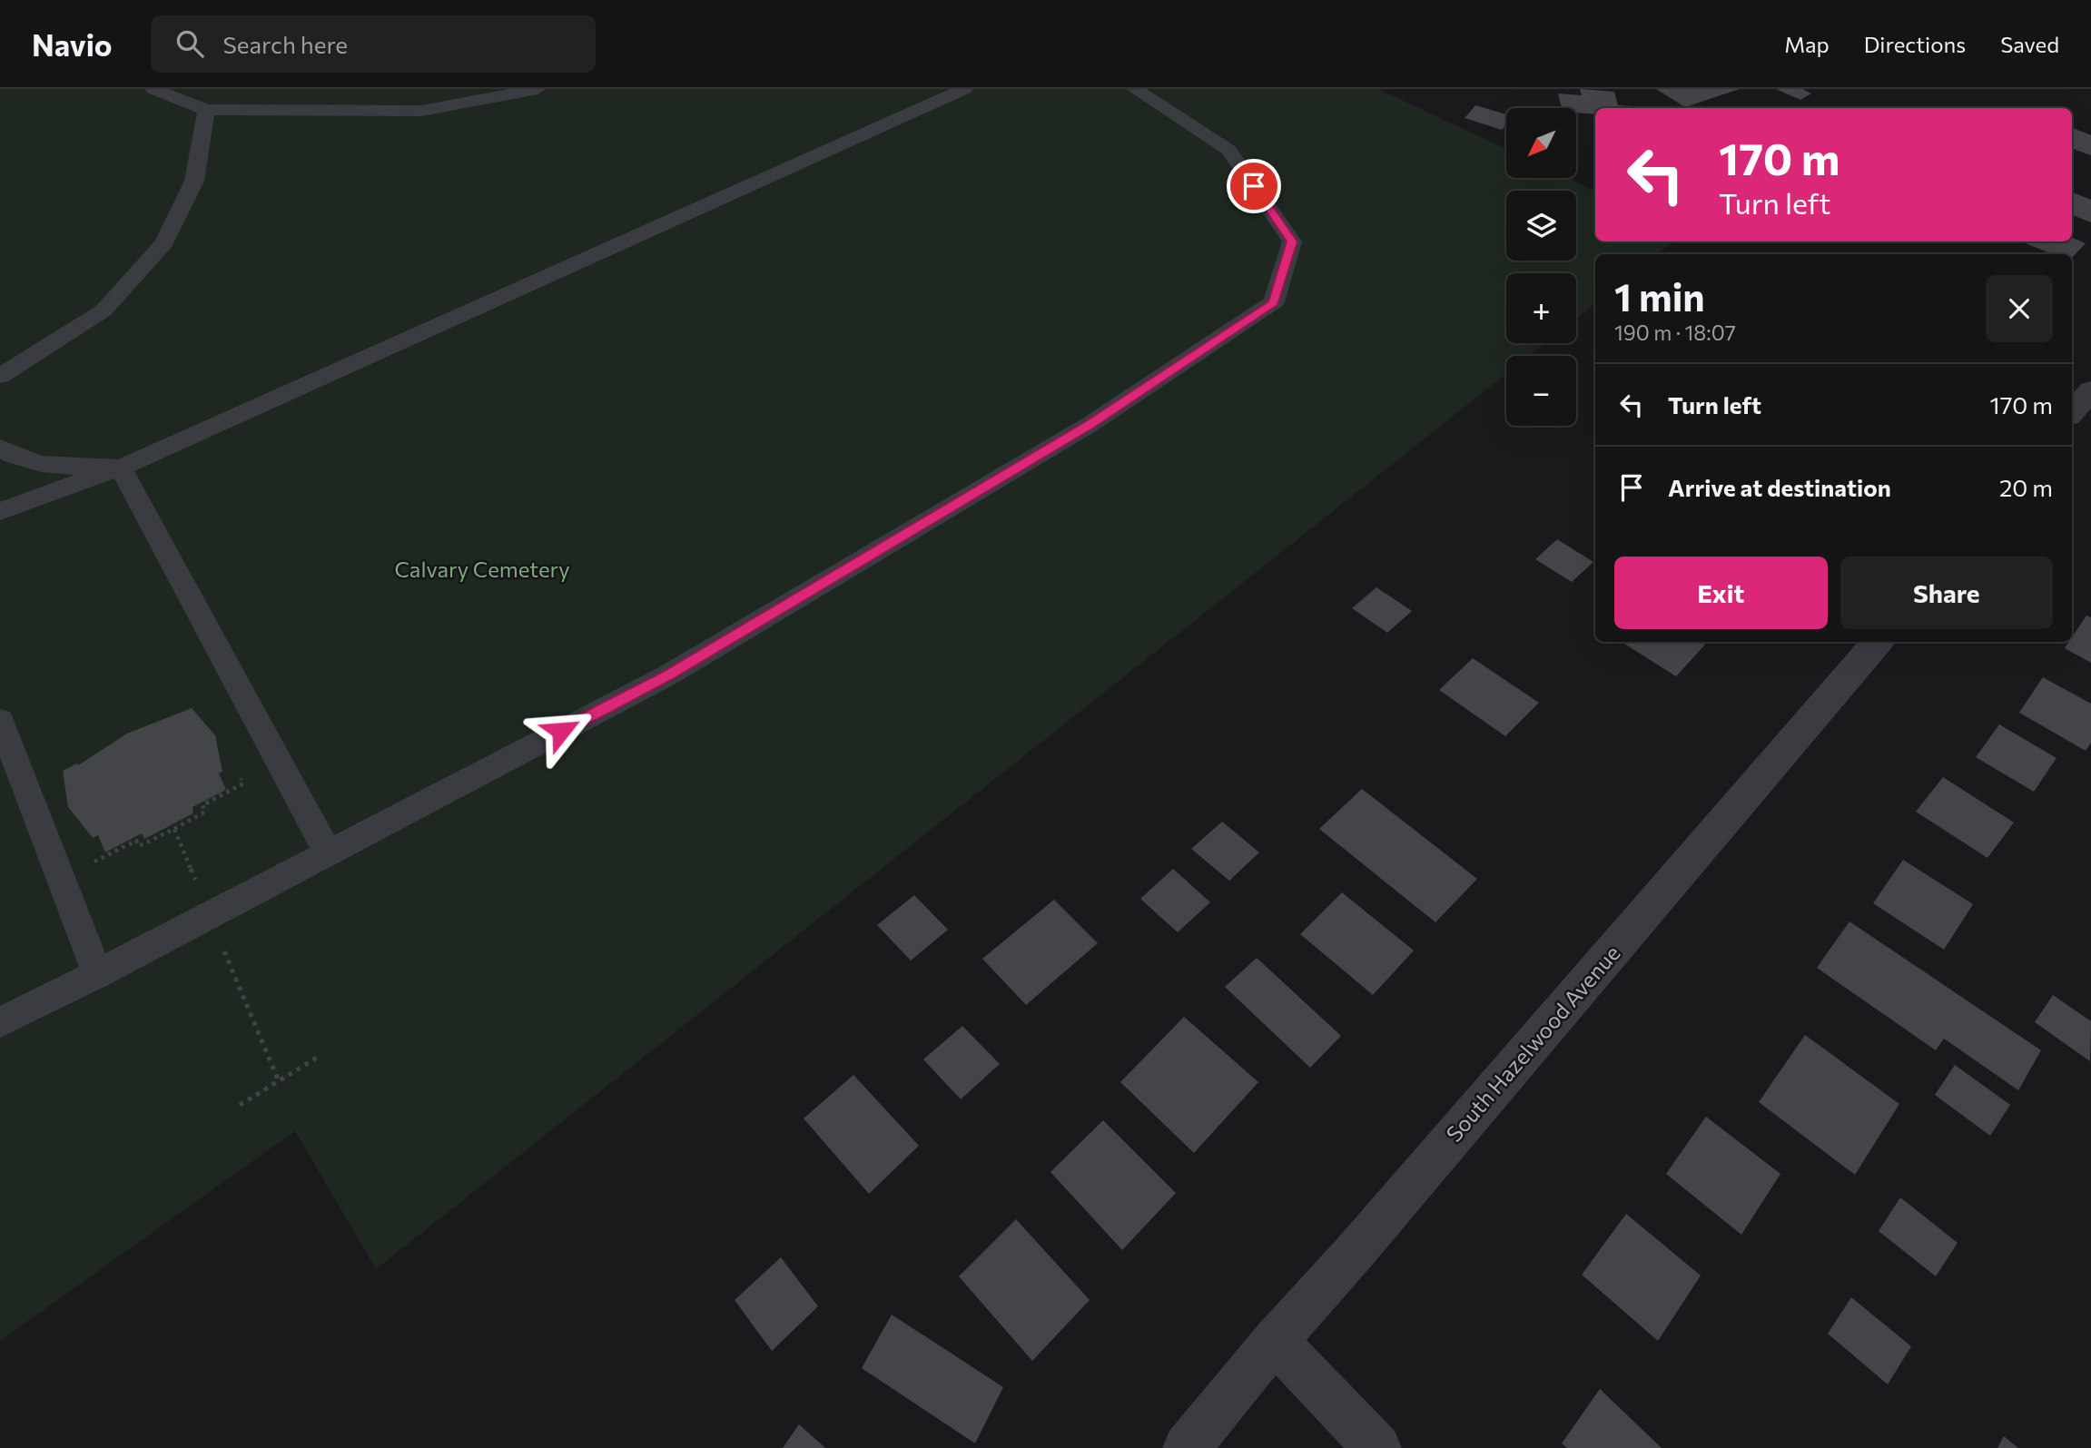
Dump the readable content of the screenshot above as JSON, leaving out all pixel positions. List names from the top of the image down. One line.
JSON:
{"streets":{"street":["South Hazelwood Avenue"]},"parks":["Calvary Cemetery"],"north":"bottom left","page":{"header":"Navio","search":"Search here","nav":["Map","Directions","Saved"],"map_buttons":["+","−"],"turn":["170 m","Turn left"],"heading":["1 min","190 m · 18:07"],"list":[{"name":"Turn left","value":"170 m"},{"name":"Arrive at destination","value":"20 m"}],"buttons":["Exit","Share"]}}
